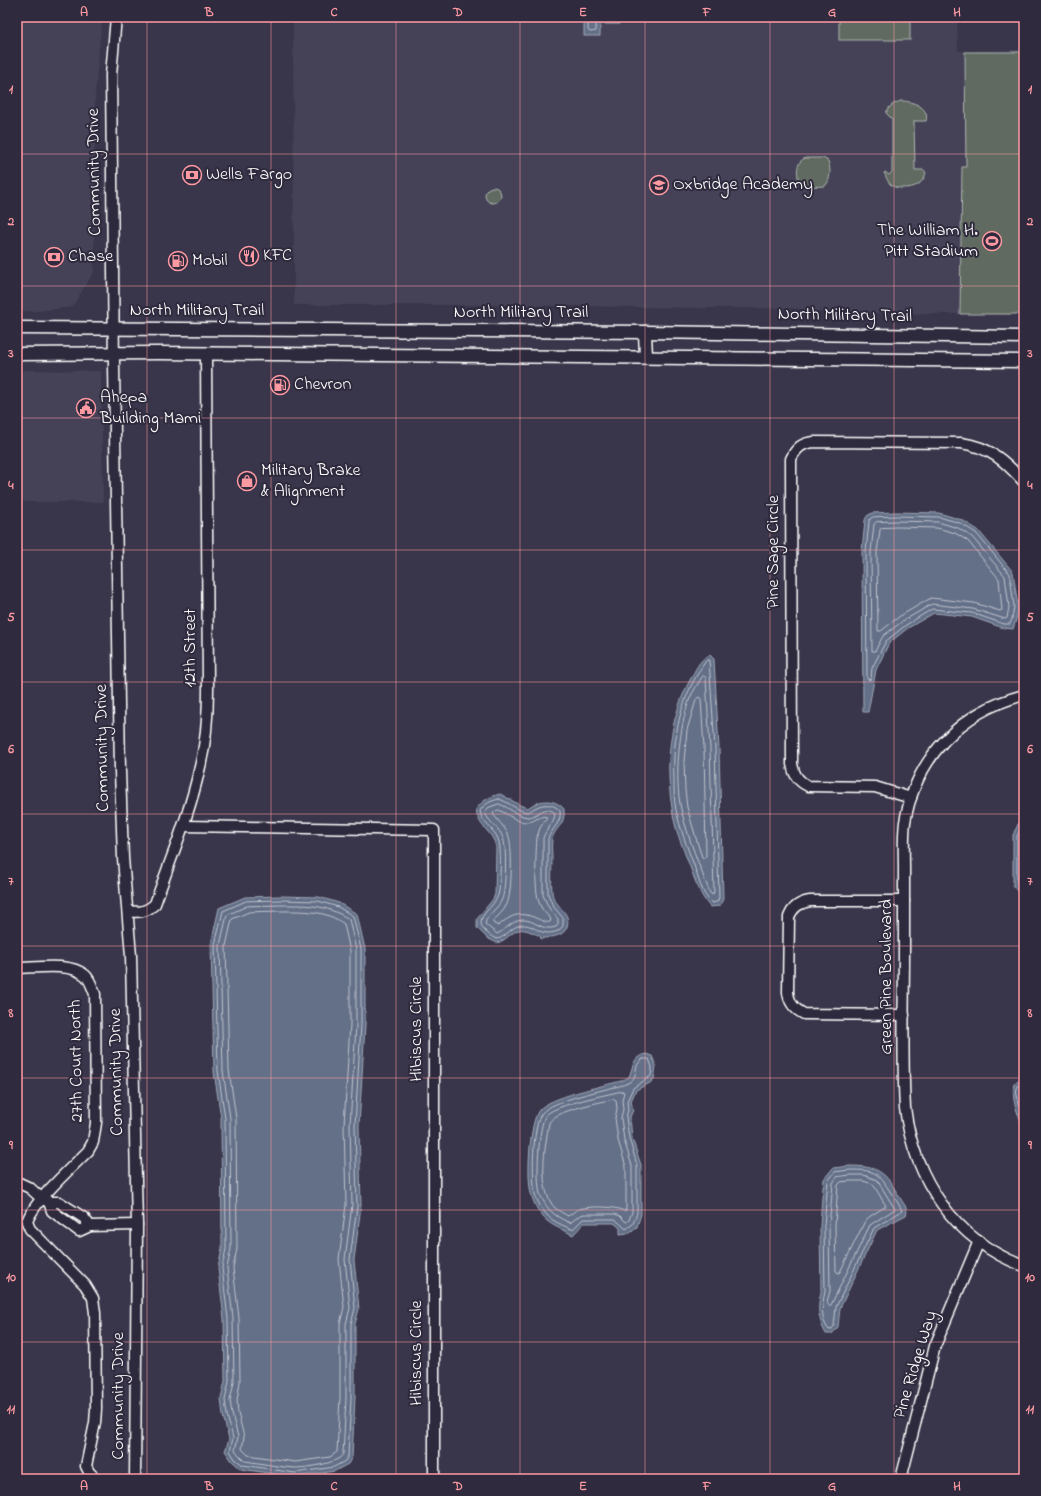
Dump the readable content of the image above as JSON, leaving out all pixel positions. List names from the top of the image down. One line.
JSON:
{"streets":{"main road":["North Military Trail"],"street":["Community Drive","Pine Sage Circle","12th Street","Green Pine Boulevard","Hibiscus Circle","27th Court North","Pine Ridge Way"]},"crossings":[["Community Drive","North Military Trail"],["Community Drive","12th Street"],["Pine Sage Circle","Green Pine Boulevard"],["12th Street","Hibiscus Circle"],["Green Pine Boulevard","Pine Ridge Way"]],"places":{"bank":["Wells Fargo","Chase"],"school or university":["Oxbridge Academy"],"sports":["The William H. Pitt Stadium"],"restaurant":["KFC"],"fuel station":["Mobil","Chevron"],"public building":["Ahepa Building Mami"],"shop":["Military Brake & Alignment"]},"grid":{"columns":["A","B","C","D","E","F","G","H"],"rows":["1","2","3","4","5","6","7","8","9","10","11"]}}
